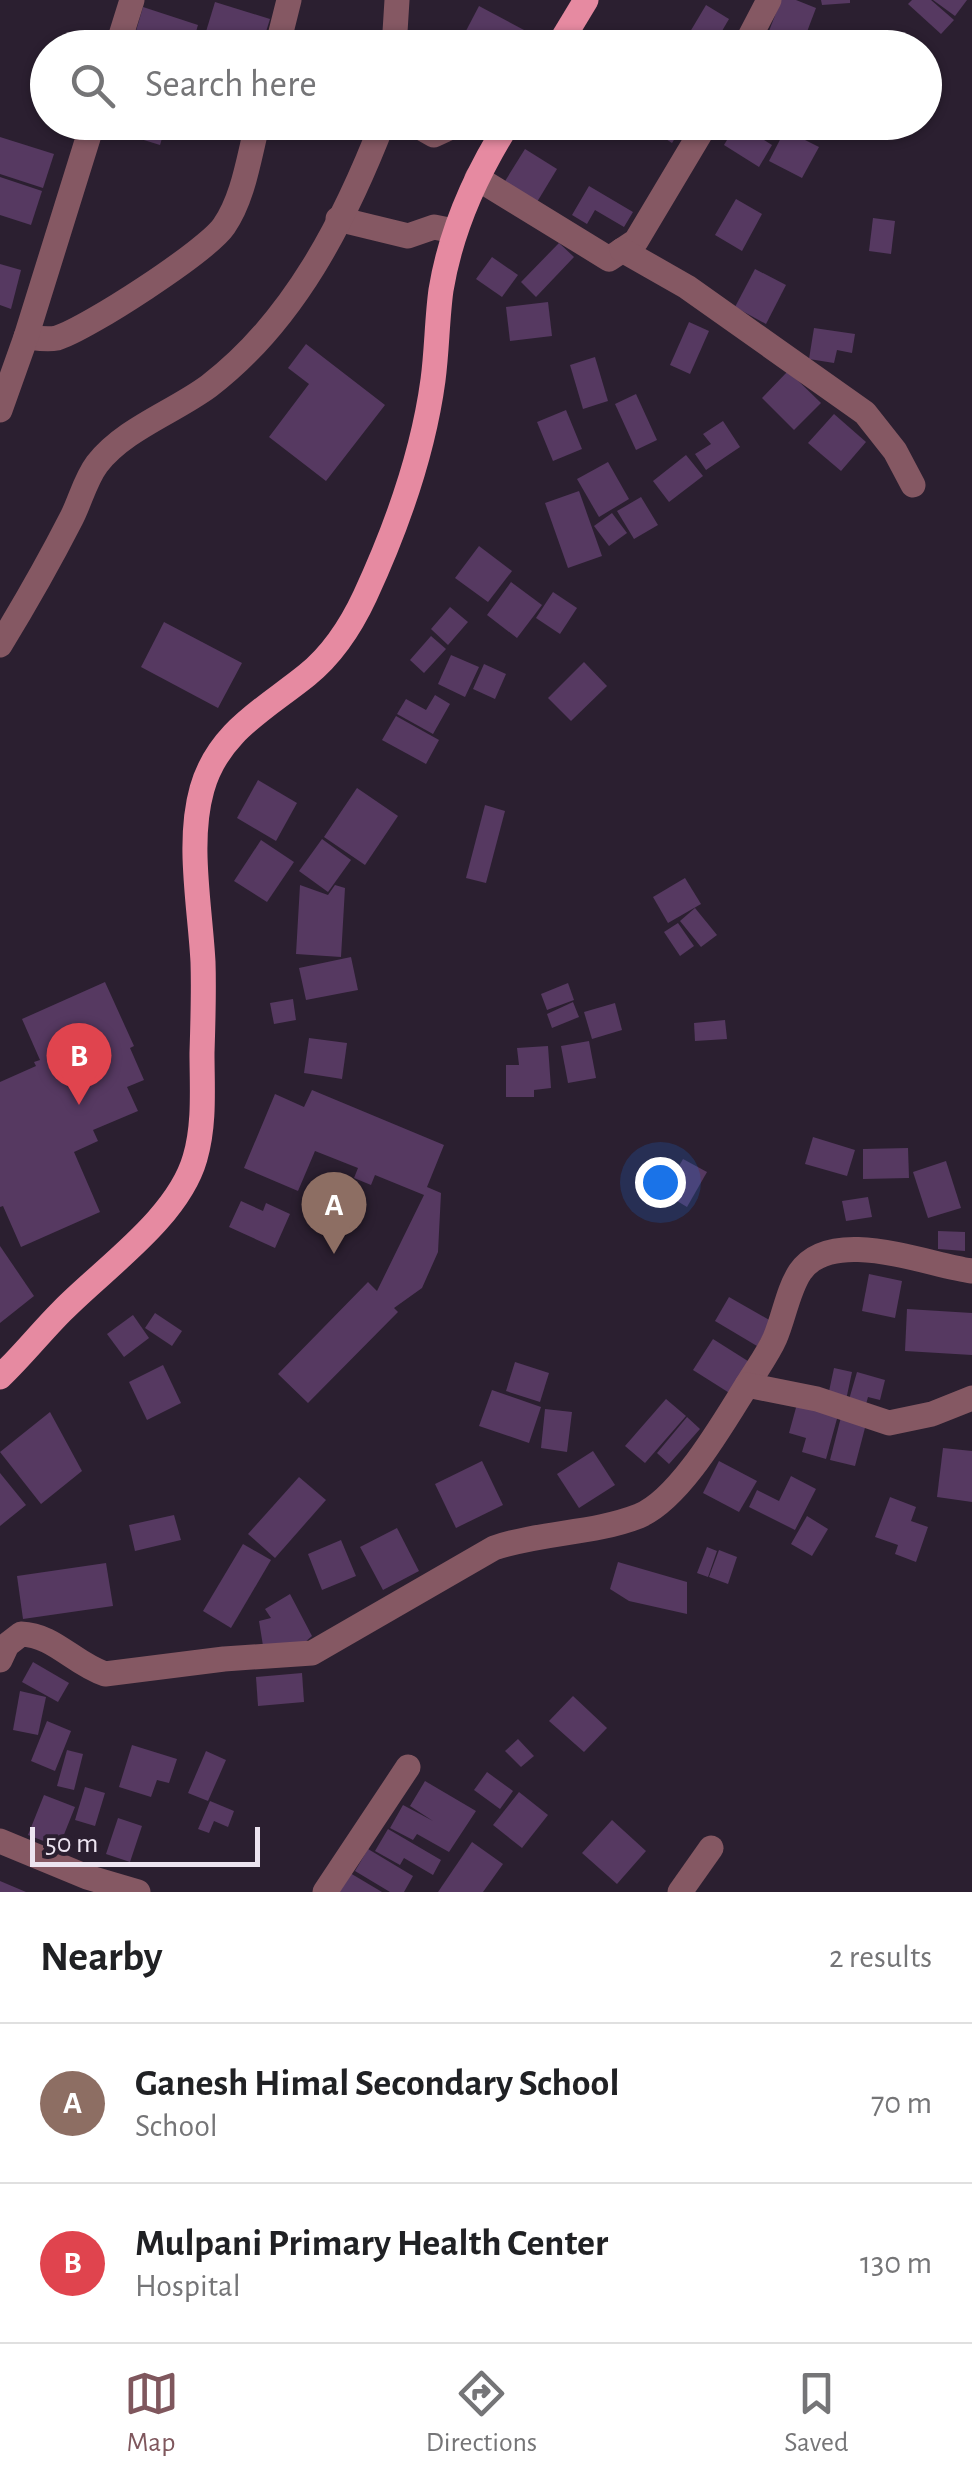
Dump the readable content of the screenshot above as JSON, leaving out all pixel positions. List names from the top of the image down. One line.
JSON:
{"scale_bar":"50 m","page":{"search":"Search here","pins":["B","A"],"scale":"50 m","heading":["Nearby","2 results"],"list":[{"mark":"A","name":"Ganesh Himal Secondary School","note":"School","value":"70 m"},{"mark":"B","name":"Mulpani Primary Health Center","note":"Hospital","value":"130 m"}],"nav":["Map","Directions","Saved"]}}
